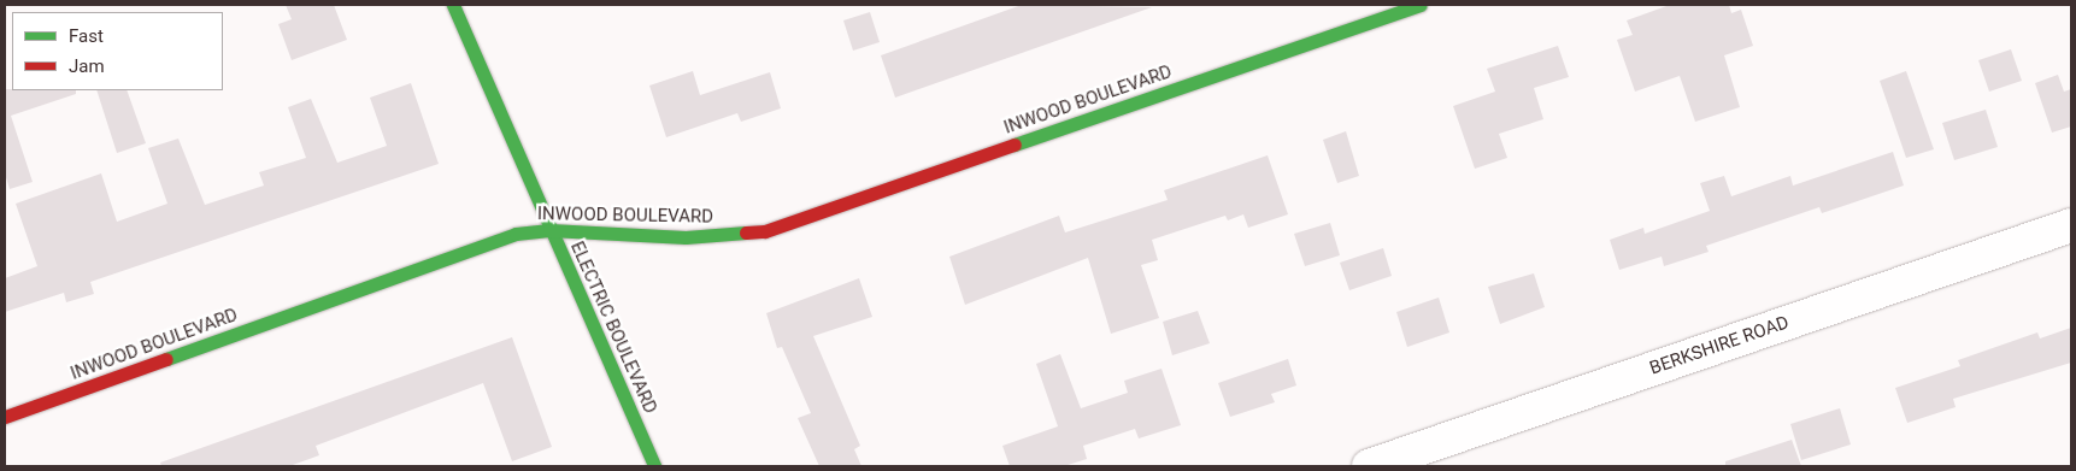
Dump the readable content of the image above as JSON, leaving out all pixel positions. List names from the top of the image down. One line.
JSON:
{"streets":{"street":["INWOOD BOULEVARD","ELECTRIC BOULEVARD","BERKSHIRE ROAD"]},"crossings":[["INWOOD BOULEVARD","ELECTRIC BOULEVARD"]],"legend":["Fast","Jam"]}
